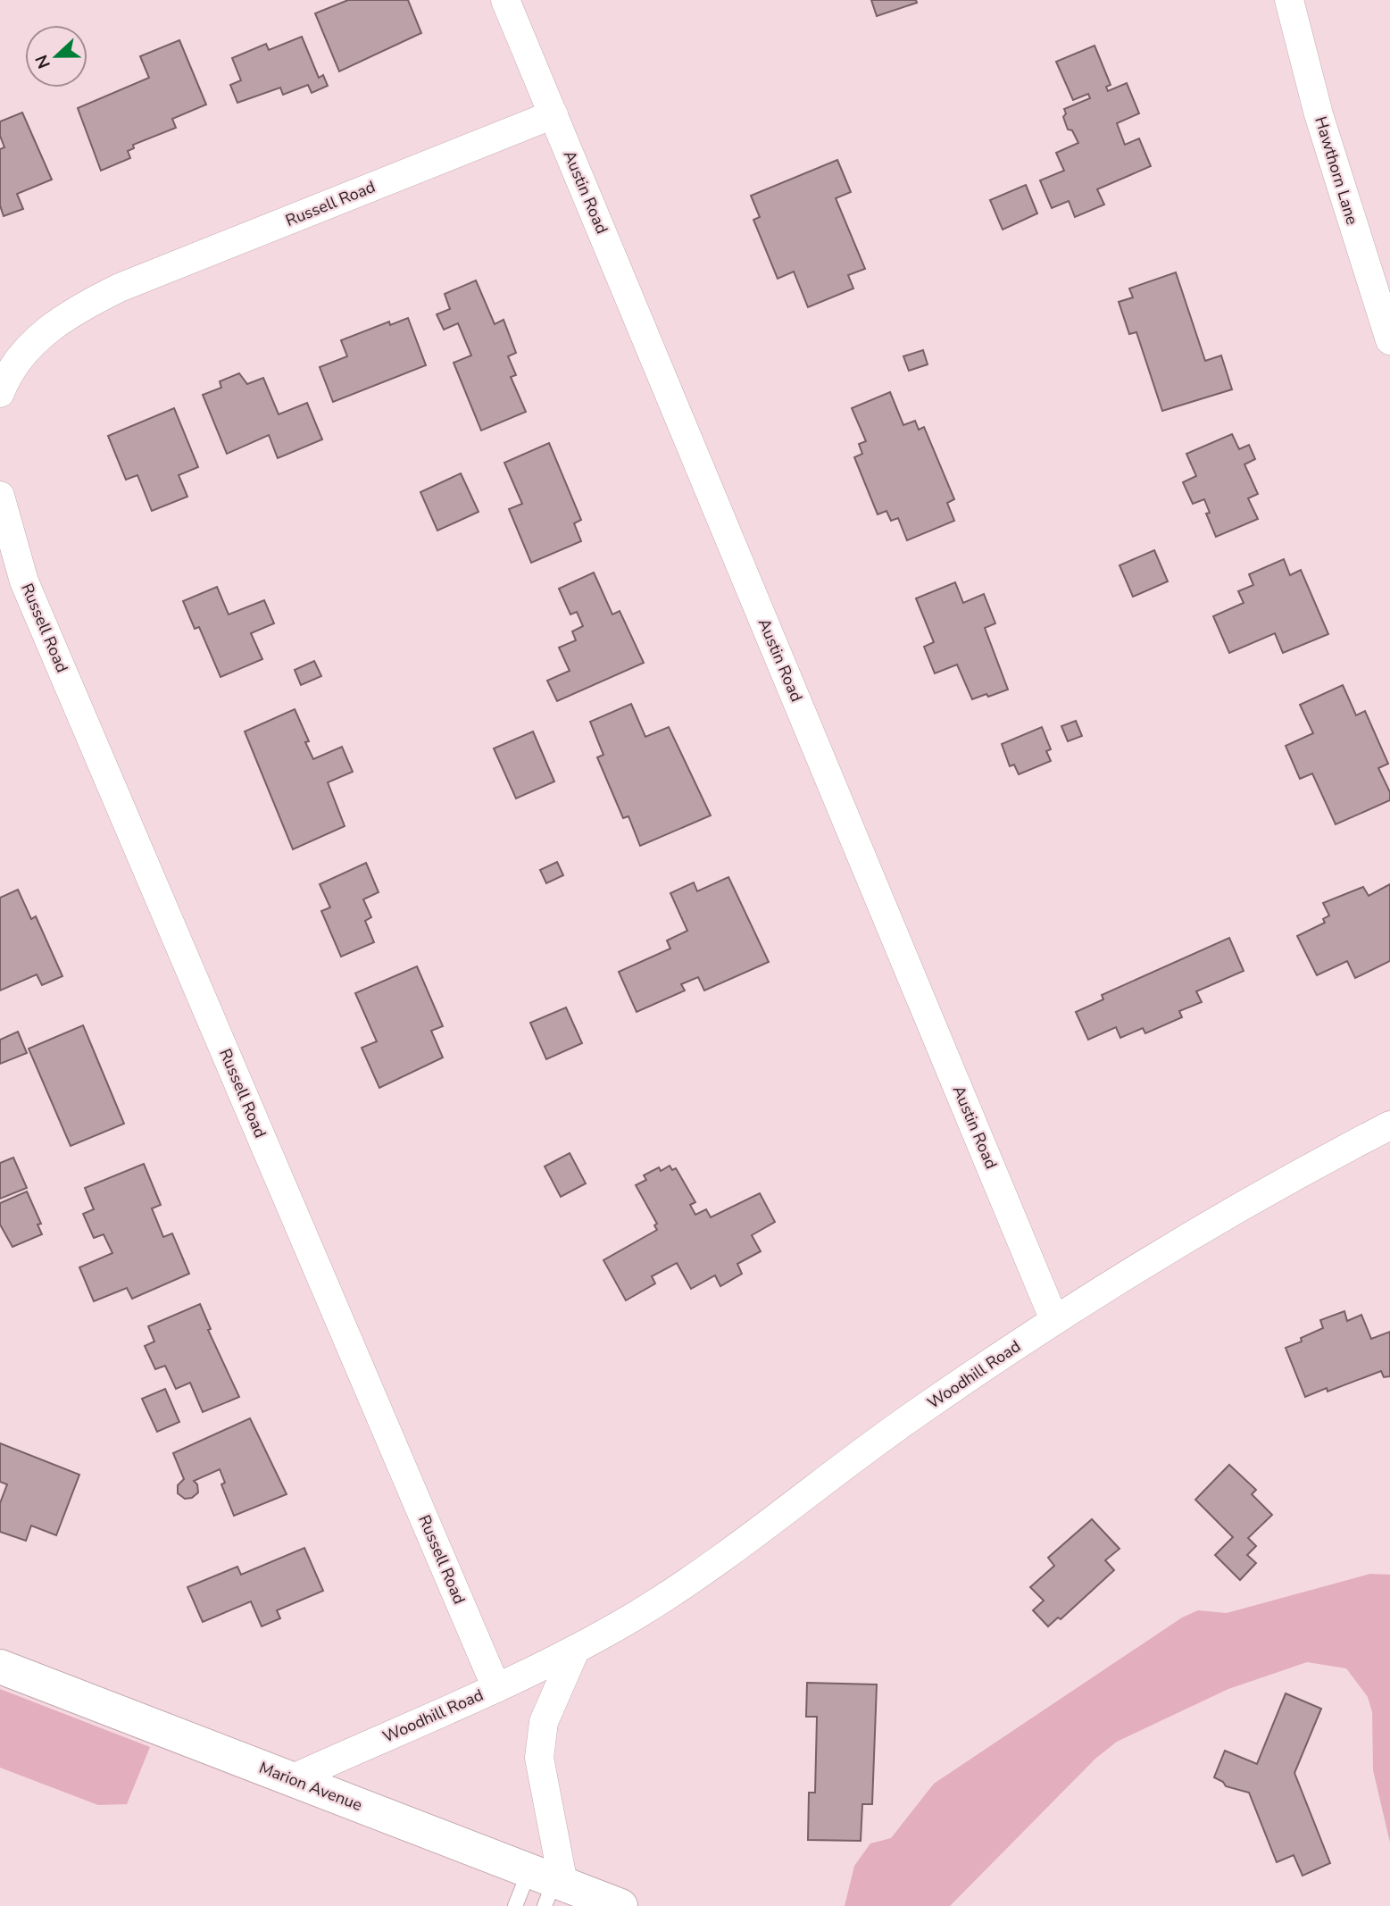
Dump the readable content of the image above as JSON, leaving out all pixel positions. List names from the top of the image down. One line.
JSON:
{"streets":{"street":["Hawthorn Lane","Austin Road","Russell Road","Woodhill Road","Marion Avenue"]},"crossings":[["Austin Road","Russell Road"],["Austin Road","Woodhill Road"],["Russell Road","Woodhill Road"],["Woodhill Road","Marion Avenue"]],"north":"left"}
